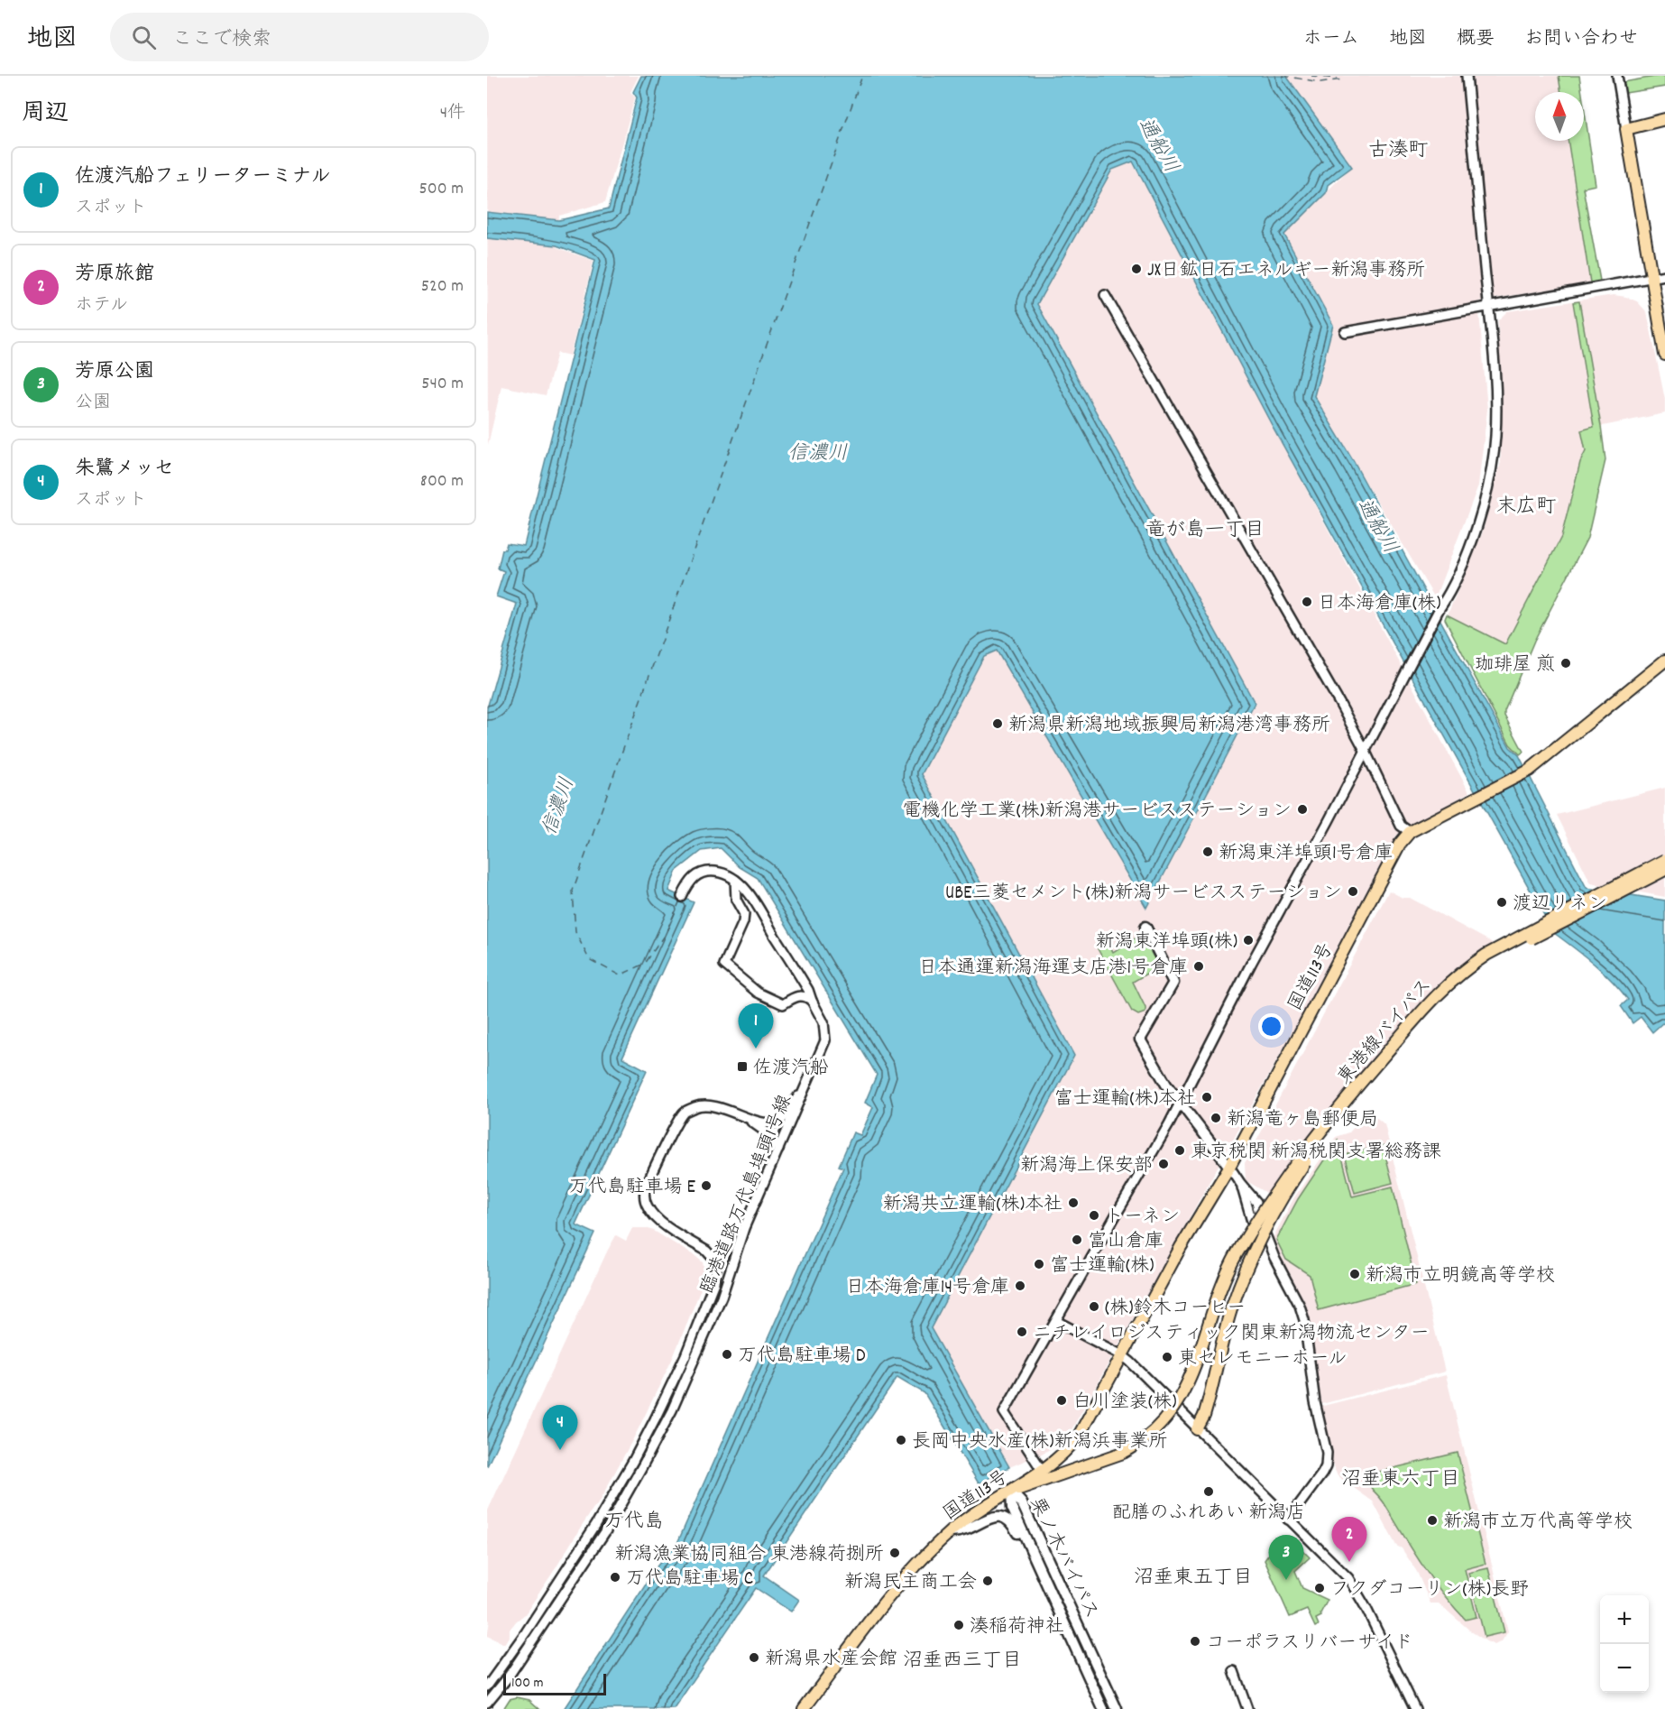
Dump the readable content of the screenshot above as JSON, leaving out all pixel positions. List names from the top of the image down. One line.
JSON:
{"streets":{"highway":["国道113号","東港線バイパス"],"main road":["栗ノ木バイパス"],"street":["臨港道路万代島埠頭1号線"]},"crossings":[["国道113号","東港線バイパス"],["国道113号","栗ノ木バイパス"],["東港線バイパス","栗ノ木バイパス"]],"districts":["古湊町","末広町","竜が島一丁目","沼垂東六丁目","万代島","沼垂東五丁目","沼垂西三丁目"],"water":["通船川","信濃川"],"places":{"other":["JX日鉱日石エネルギー新潟事務所","日本海倉庫(株)","珈琲屋 煎","新潟県新潟地域振興局新潟港湾事務所","電機化学工業(株)新潟港サービスステーション","新潟東洋埠頭1号倉庫","UBE三菱セメント(株)新潟サービスステーション","渡辺リネン","新潟東洋埠頭(株)","日本通運新潟海運支店港1号倉庫","富士運輸(株)本社","新潟竜ヶ島郵便局","東京税関 新潟税関支署総務課","新潟海上保安部","万代島駐車場 E","新潟共立運輸(株)本社","トーネン","富山倉庫","富士運輸(株)","新潟市立明鏡高等学校","日本海倉庫14号倉庫","(株)鈴木コーヒー","ニチレイロジスティック関東新潟物流センター","万代島駐車場 D","東セレモニーホール","白川塗装(株)","長岡中央水産(株)新潟浜事業所","配膳のふれあい 新潟店","新潟市立万代高等学校","新潟漁業協同組合 東港線荷捌所","万代島駐車場 C","新潟民主商工会","フクダコーリン(株)長野","湊稲荷神社","コーポラスリバーサイド","新潟県水産会館"],"transit":["佐渡汽船"]},"scale_bar":"100 m","north":"top","page":{"header":"地図","search":"ここで検索","nav":["ホーム","地図","概要","お問い合わせ"],"heading":["周辺","4件"],"list":[{"mark":"1","name":"佐渡汽船フェリーターミナル","note":"スポット","value":"500 m"},{"mark":"2","name":"芳原旅館","note":"ホテル","value":"520 m"},{"mark":"3","name":"芳原公園","note":"公園","value":"540 m"},{"mark":"4","name":"朱鷺メッセ","note":"スポット","value":"800 m"}],"pins":["1","4","2","3"],"map_buttons":["+","−"],"scale":"100 m"}}
